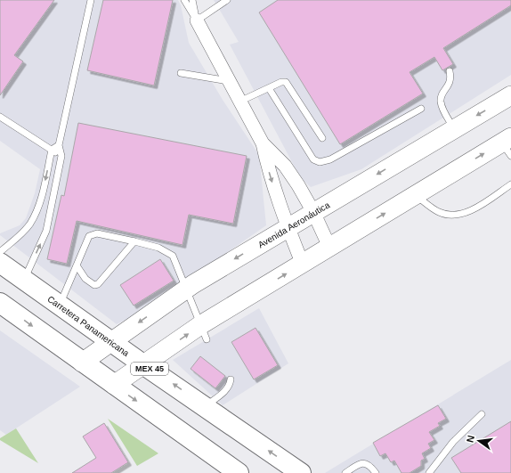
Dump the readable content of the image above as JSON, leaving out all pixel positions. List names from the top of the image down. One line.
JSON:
{"streets":{"main road":["Avenida Aeronáutica","Carretera Panamericana","MEX 45"]},"crossings":[["Avenida Aeronáutica","Carretera Panamericana"]],"north":"left"}
